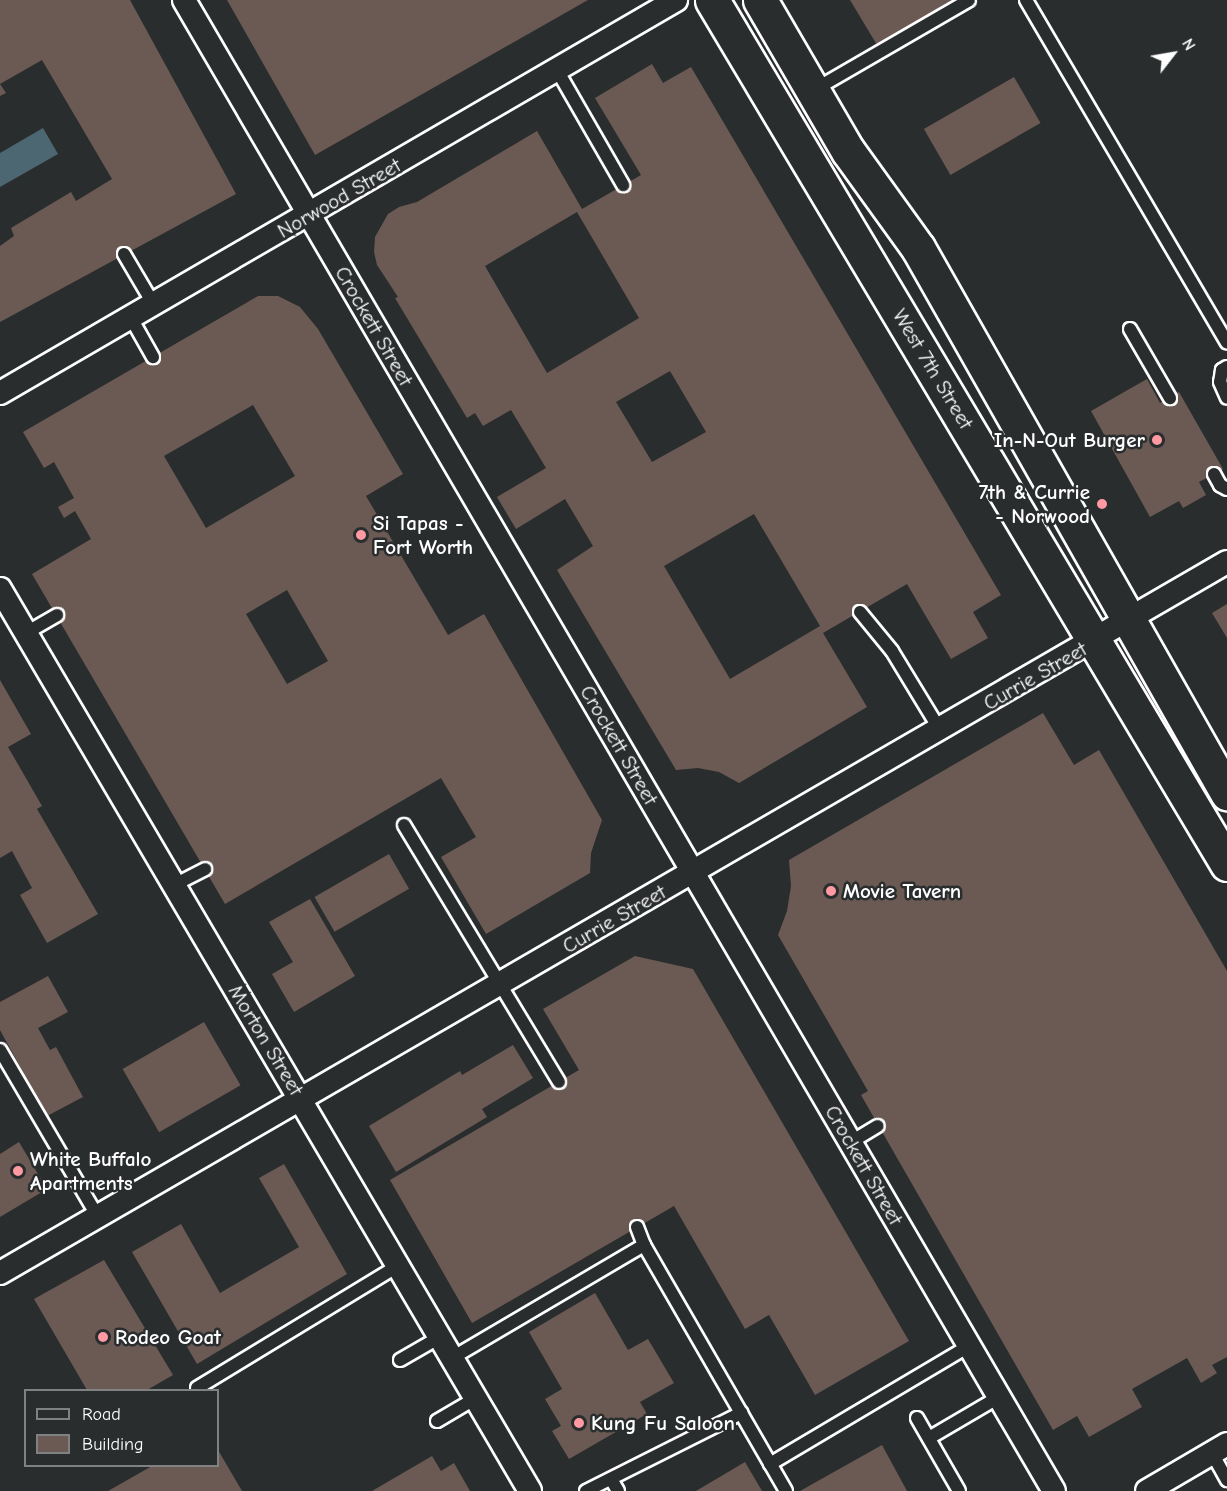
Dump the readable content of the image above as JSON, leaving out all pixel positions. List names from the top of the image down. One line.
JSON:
{"streets":{"main road":["West 7th Street"],"street":["Norwood Street","Crockett Street","Currie Street","Morton Street"]},"crossings":[["Norwood Street","Crockett Street"],["Crockett Street","Currie Street"],["West 7th Street","Currie Street"],["Currie Street","Morton Street"]],"places":["In-N-Out Burger","7th & Currie - Norwood","Si Tapas - Fort Worth","Movie Tavern","White Buffalo Apartments","Rodeo Goat","Kung Fu Saloon"],"legend":["Road","Building"],"north":"top right"}
